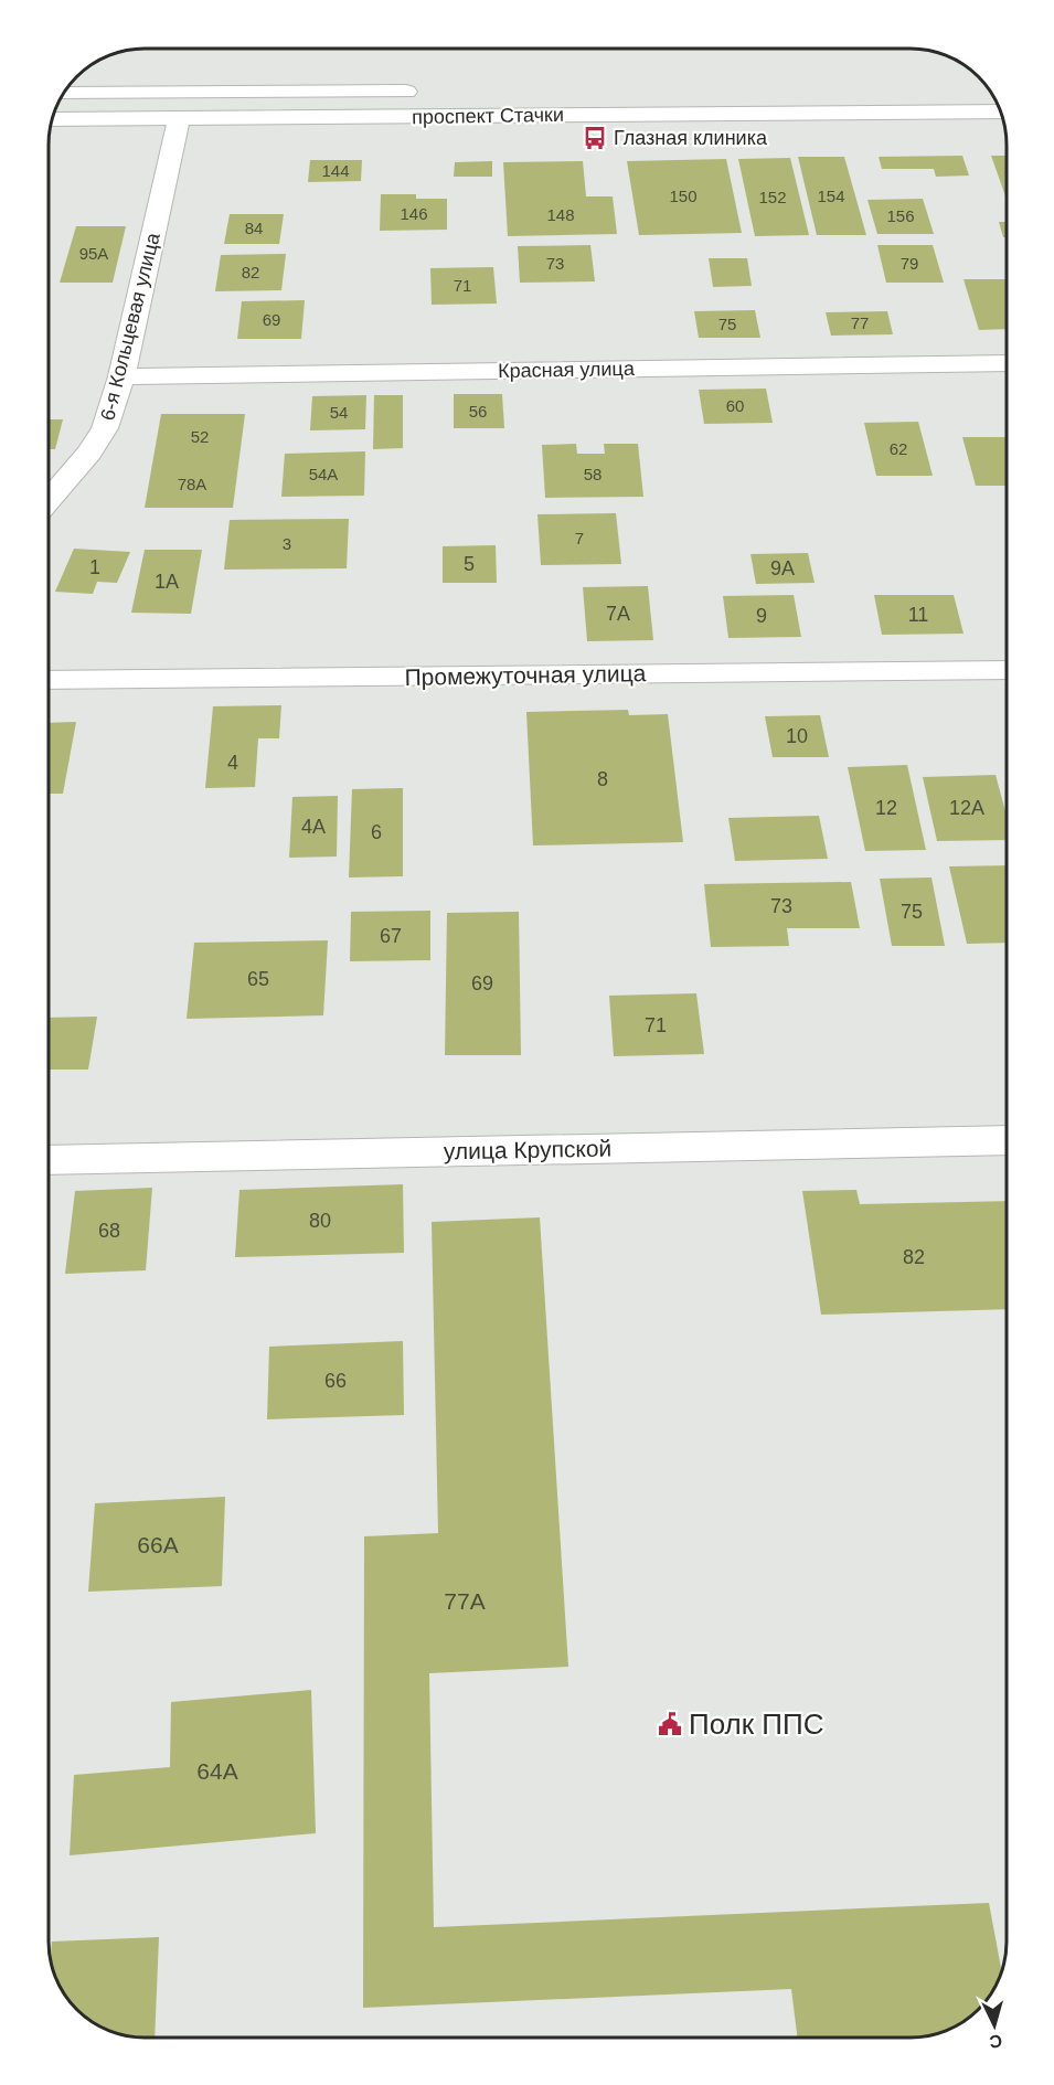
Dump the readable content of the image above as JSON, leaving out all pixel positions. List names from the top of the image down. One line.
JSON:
{"streets":{"street":["проспект Стачки","6-я Кольцевая улица","Красная улица","Промежуточная улица","улица Крупской"]},"crossings":[["проспект Стачки","6-я Кольцевая улица"],["6-я Кольцевая улица","Красная улица"]],"places":{"bus stop":["Глазная клиника"],"public building":["Полк ППС"]},"house_numbers":["144","150","154","152","146","148","156","84","95А","73","79","82","71","69","77","75","60","56","54","52","62","54А","58","78А","7","3","5","1","9А","1А","7А","11","9","10","4","8","12","12А","4А","6","73","75","67","65","69","71","80","68","82","66","66А","77А","64А"],"north":"bottom"}
